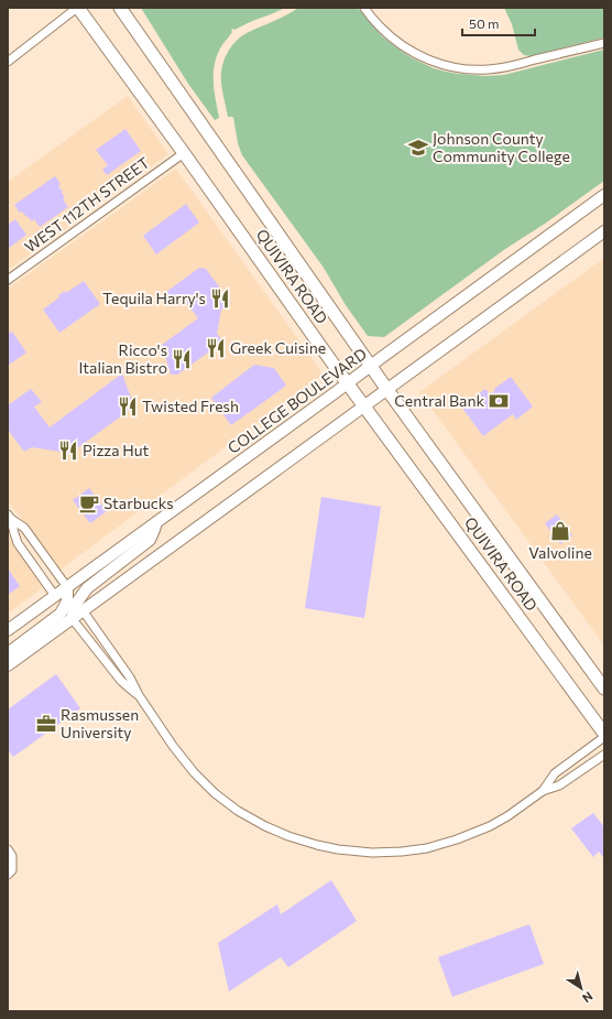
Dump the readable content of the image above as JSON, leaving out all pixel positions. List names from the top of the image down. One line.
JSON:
{"streets":{"main road":["QUIVIRA ROAD","COLLEGE BOULEVARD"],"street":["WEST 112TH STREET"]},"crossings":[["WEST 112TH STREET","QUIVIRA ROAD"],["QUIVIRA ROAD","COLLEGE BOULEVARD"]],"places":{"school or university":["Johnson County Community College"],"restaurant":["Tequila Harry's","Greek Cuisine","Ricco's Italian Bistro","Twisted Fresh","Pizza Hut"],"bank":["Central Bank"],"cafe":["Starbucks"],"shop":["Valvoline"],"office":["Rasmussen University"]},"scale_bar":"50 m","north":"bottom right"}
